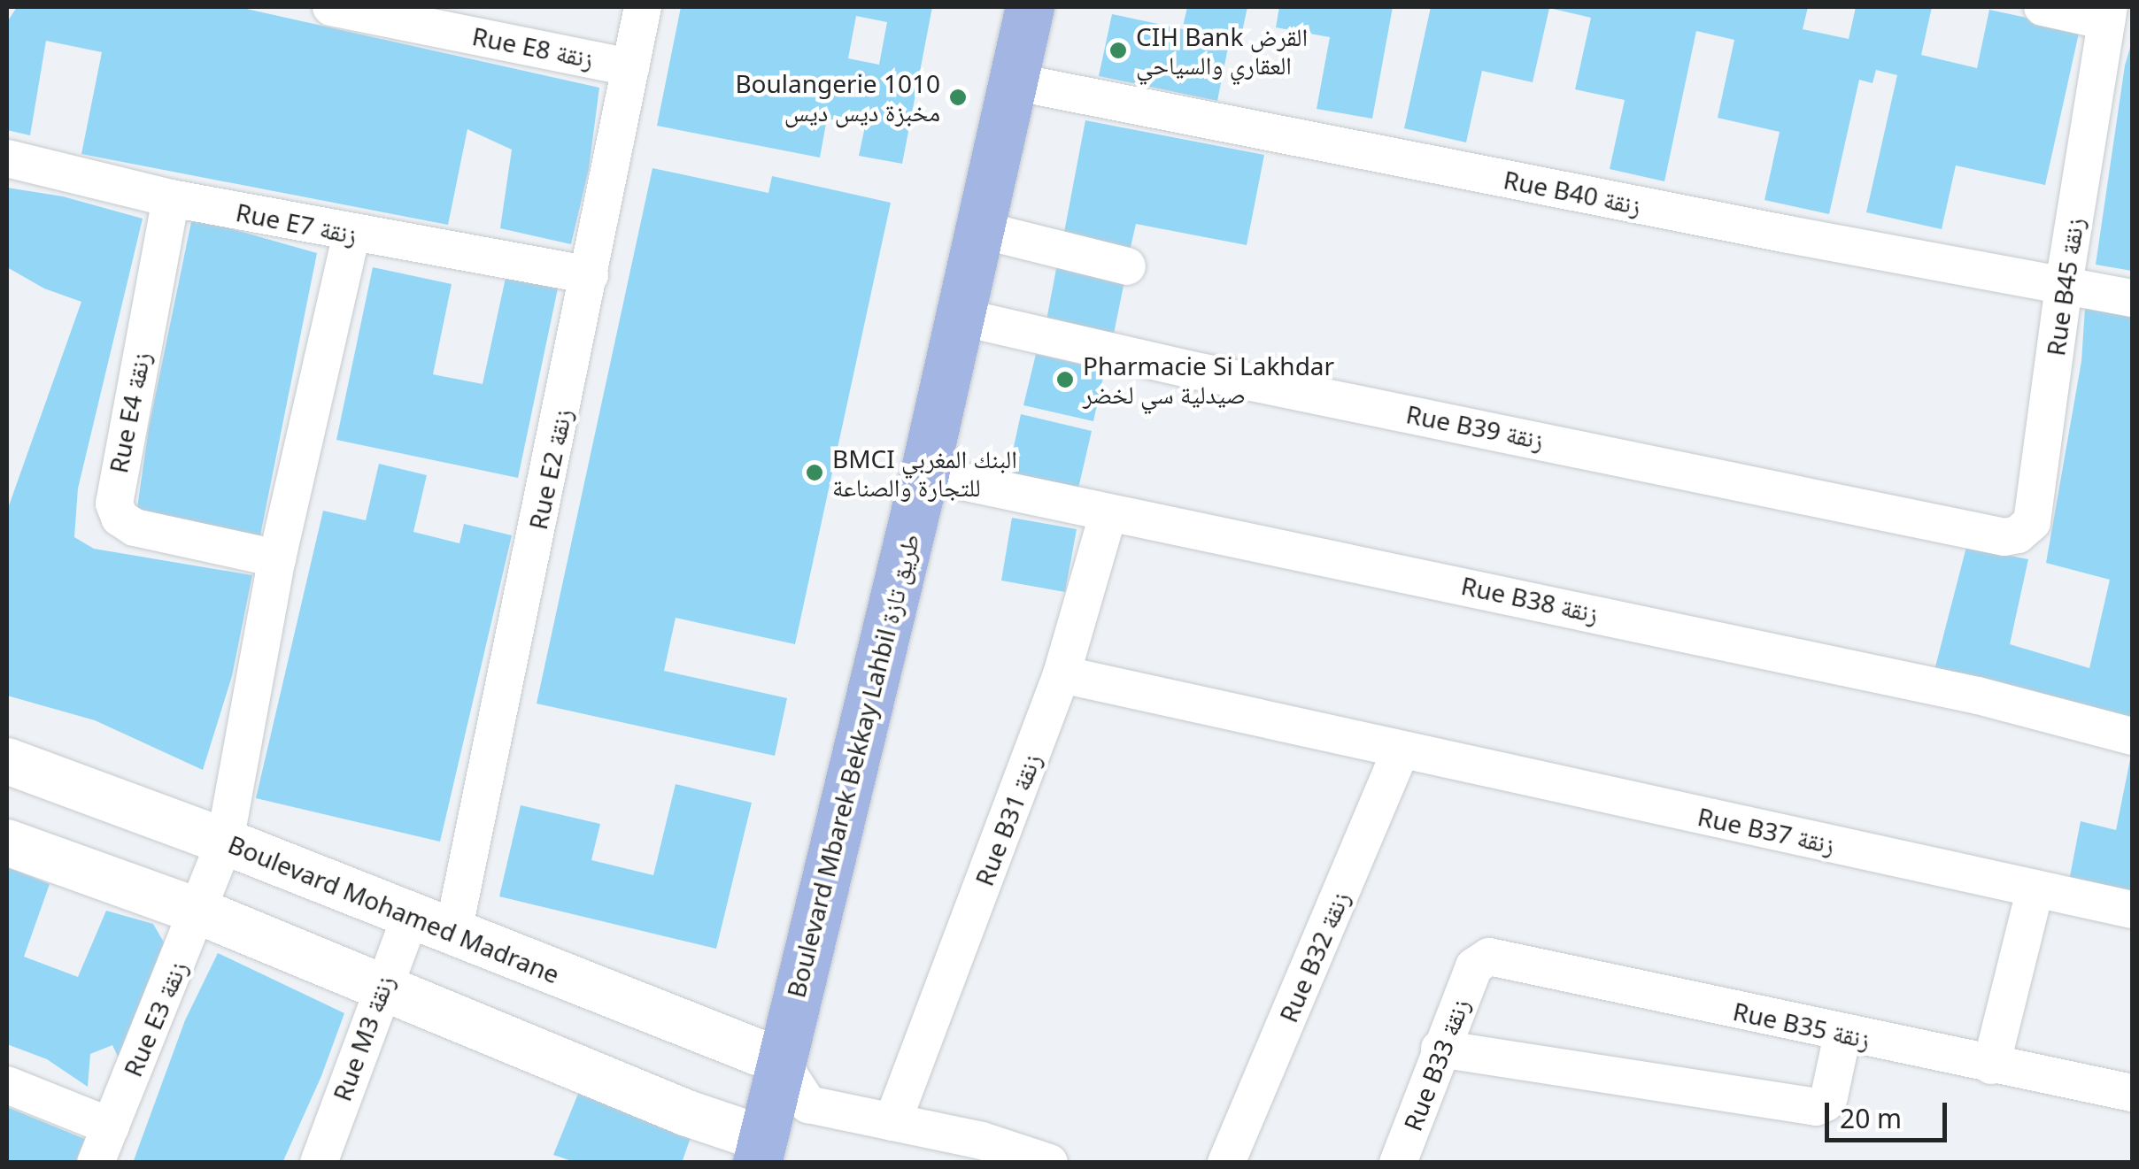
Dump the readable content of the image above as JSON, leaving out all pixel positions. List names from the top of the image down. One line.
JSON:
{"streets":{"main road":["Boulevard Mbarek Bekkay Lahbil طريق تازة"],"street":["Rue E8 زنقة","Rue B40 زنقة","Rue E7 زنقة","Rue B45 زنقة","Rue E4 زنقة","Rue B39 زنقة","Rue E2 زنقة","Rue B38 زنقة","Rue B31 زنقة","Rue B37 زنقة","Boulevard Mohamed Madrane","Rue B32 زنقة","Rue E3 زنقة","Rue B35 زنقة","Rue M3 زنقة","Rue B33 زنقة"]},"crossings":[["Rue E8 زنقة","Rue E2 زنقة"],["Rue B40 زنقة","Rue B45 زنقة"],["Rue B40 زنقة","Boulevard Mbarek Bekkay Lahbil طريق تازة"],["Rue E7 زنقة","Rue E4 زنقة"],["Rue E7 زنقة","Rue E2 زنقة"],["Rue B45 زنقة","Rue B39 زنقة"],["Rue B39 زنقة","Boulevard Mbarek Bekkay Lahbil طريق تازة"],["Rue E2 زنقة","Boulevard Mohamed Madrane"],["Rue B38 زنقة","Boulevard Mbarek Bekkay Lahbil طريق تازة"],["Rue B38 زنقة","Rue B31 زنقة"],["Boulevard Mbarek Bekkay Lahbil طريق تازة","Boulevard Mohamed Madrane"],["Rue B31 زنقة","Rue B37 زنقة"],["Rue B37 زنقة","Rue B32 زنقة"],["Boulevard Mohamed Madrane","Rue M3 زنقة"],["Rue B35 زنقة","Rue B33 زنقة"]],"places":["CIH Bank القرض العقاري والسياحي","Boulangerie 1010 مخبزة ديس ديس","Pharmacie Si Lakhdar صيدلية سي لخضر","BMCI البنك المغربي للتجارة والصناعة"],"scale_bar":"20 m"}
